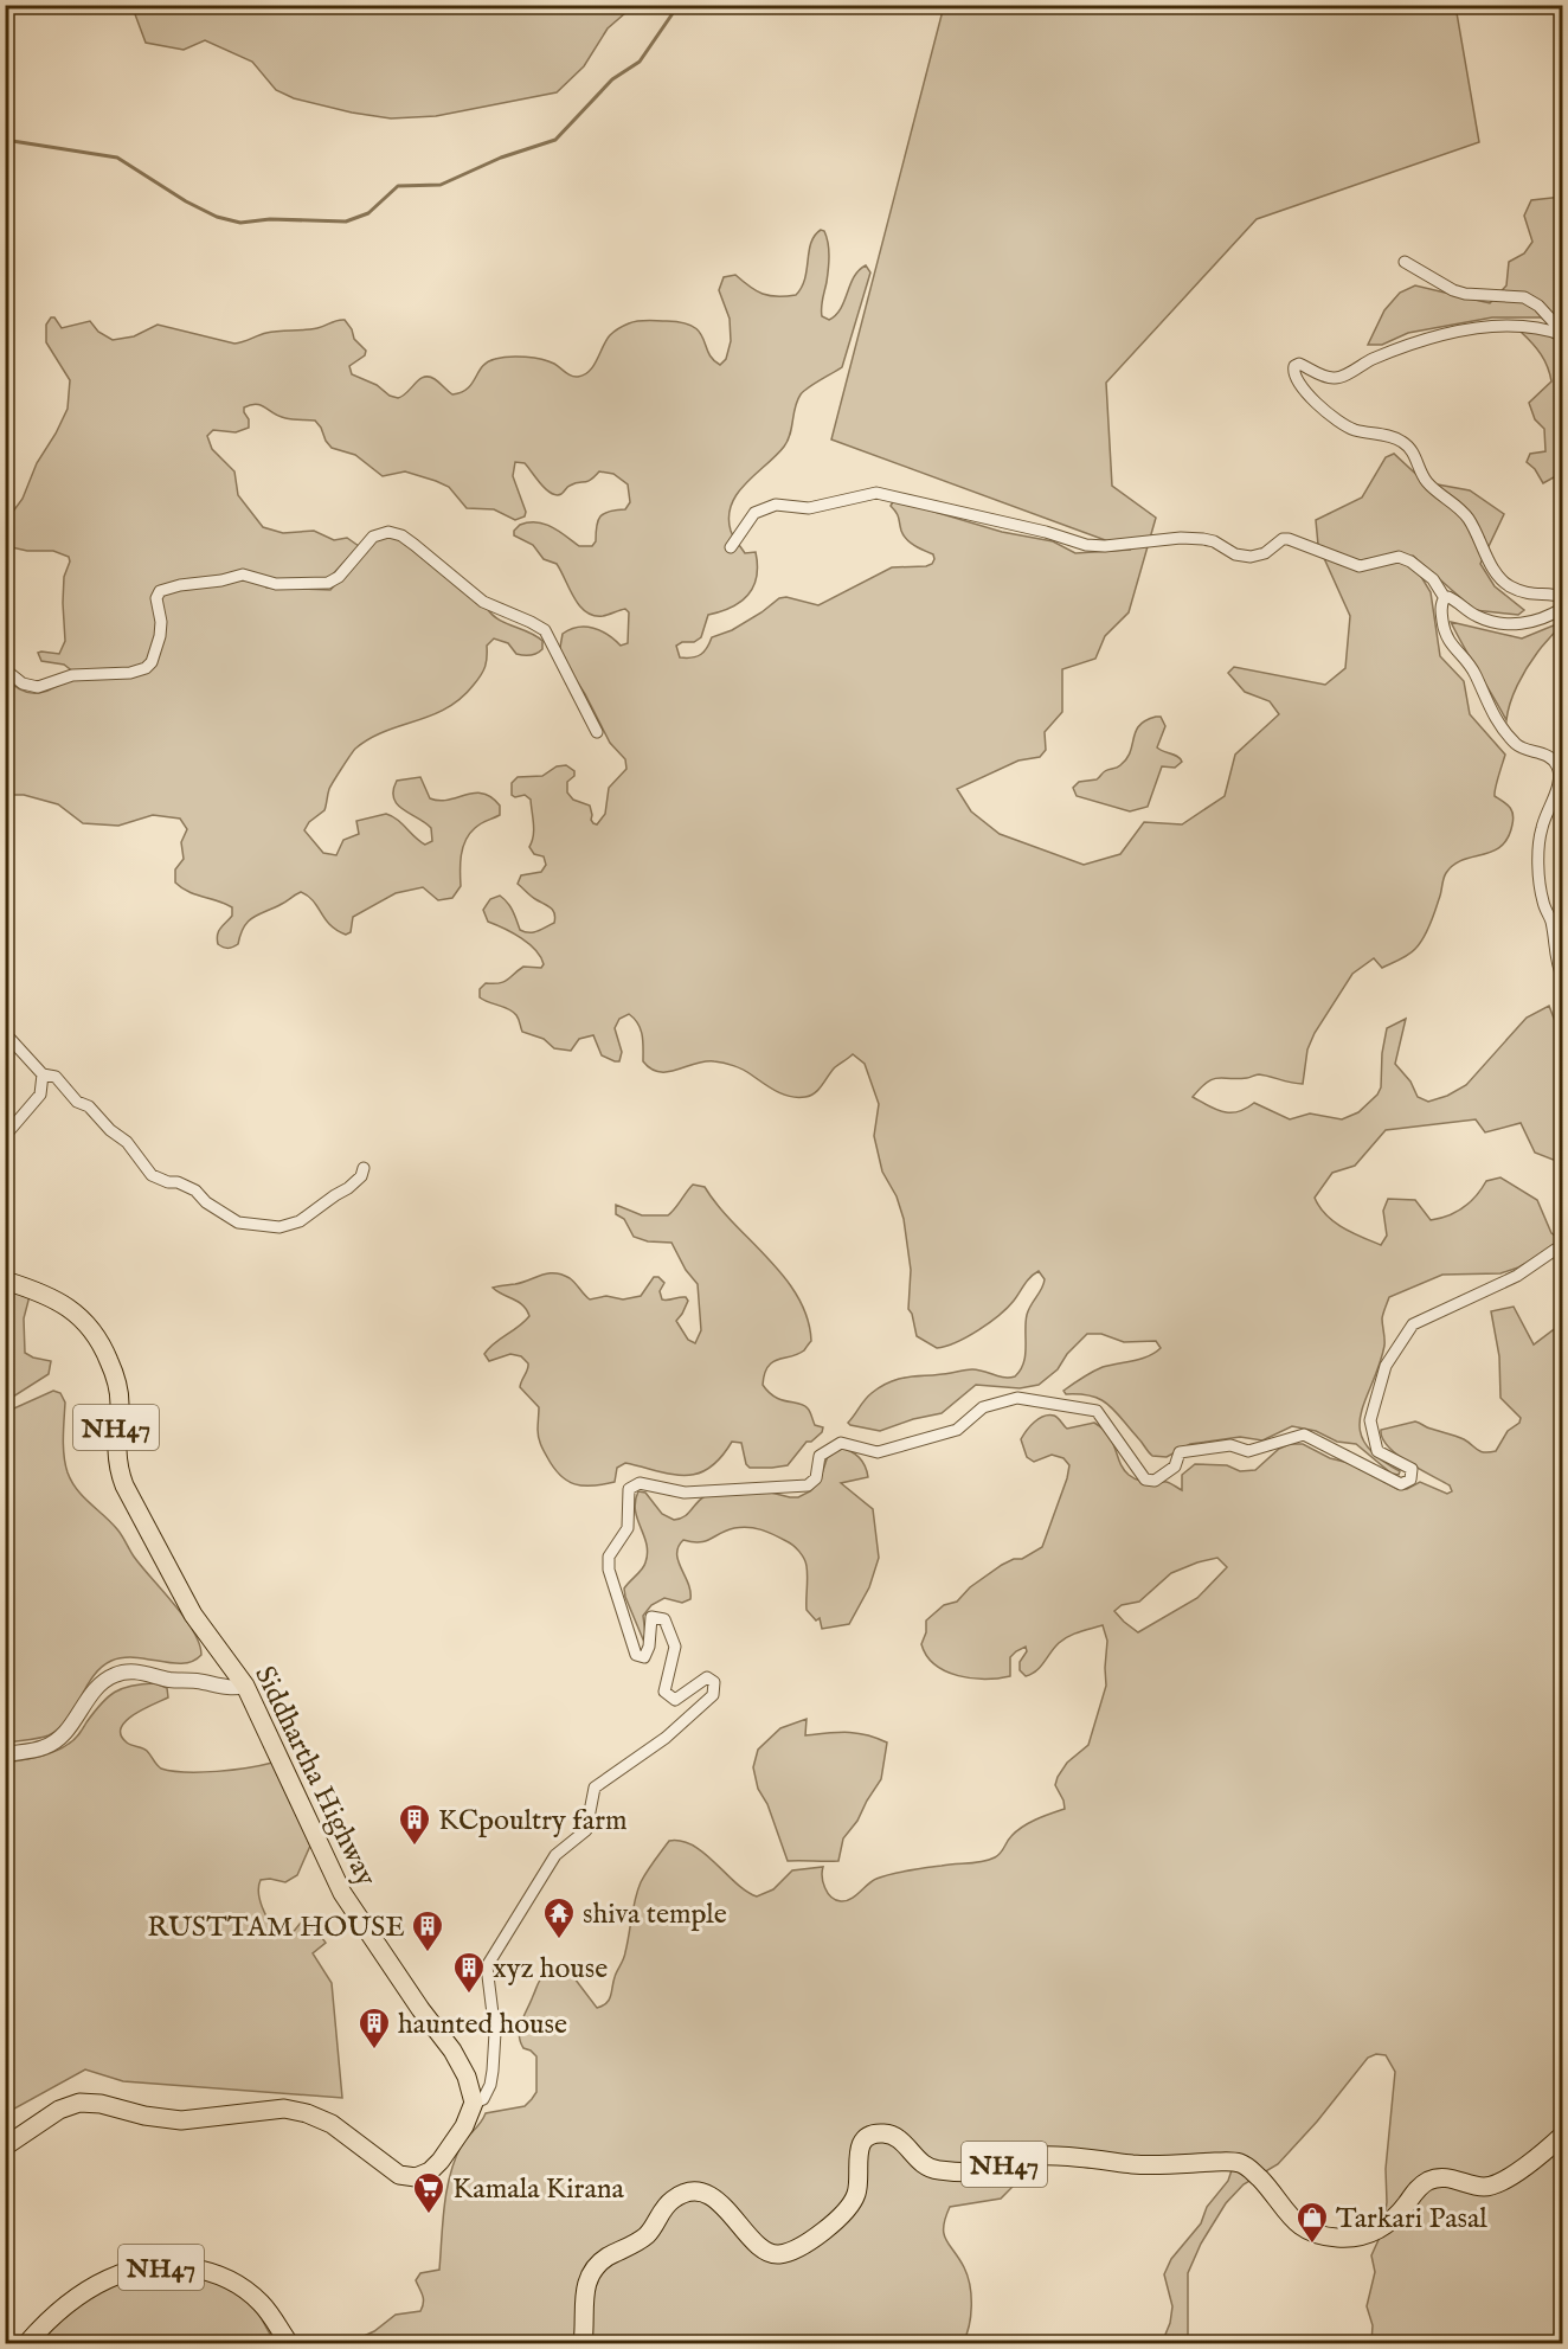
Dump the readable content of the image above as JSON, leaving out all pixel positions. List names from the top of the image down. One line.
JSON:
{"streets":{"highway":["NH47","Siddhartha Highway"]},"places":{"building":["KCpoultry farm","RUSTTAM HOUSE","xyz house","haunted house"],"temple":["shiva temple"],"supermarket":["Kamala Kirana"],"shop":["Tarkari Pasal"]}}
